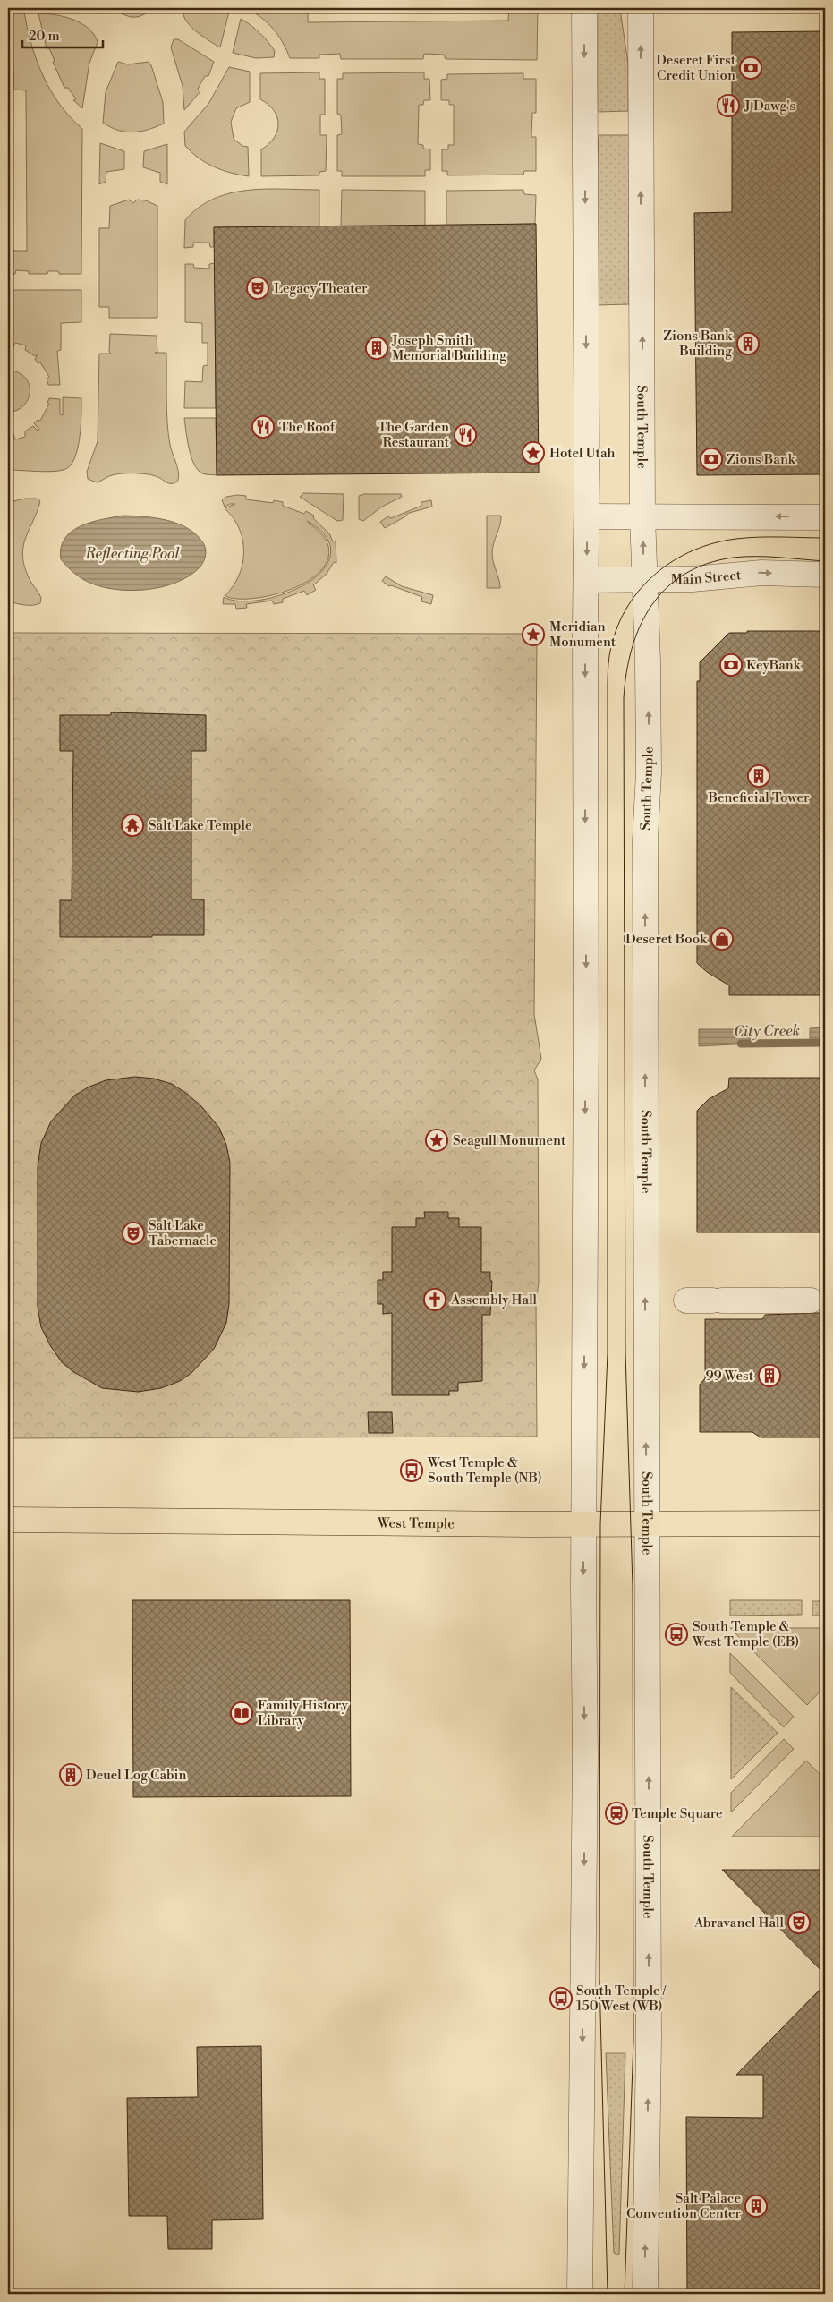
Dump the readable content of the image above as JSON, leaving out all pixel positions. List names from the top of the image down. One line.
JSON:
{"streets":{"main road":["West Temple"],"street":["South Temple","Main Street"]},"crossings":[["South Temple","Main Street"],["South Temple","West Temple"]],"water":["Reflecting Pool","City Creek"],"places":{"bank":["Deseret First Credit Union","Zions Bank","KeyBank"],"restaurant":["J Dawg's","The Roof","The Garden Restaurant"],"theatre":["Legacy Theater","Salt Lake Tabernacle","Abravanel Hall"],"building":["Zions Bank Building","Joseph Smith Memorial Building","Beneficial Tower","99 West","Deuel Log Cabin","Salt Palace Convention Center"],"place":["Hotel Utah","Meridian Monument","Seagull Monument"],"temple":["Salt Lake Temple"],"shop":["Deseret Book"],"church":["Assembly Hall"],"bus stop":["West Temple & South Temple (NB)","South Temple & West Temple (EB)","South Temple / 150 West (WB)"],"library":["Family History Library"],"station":["Temple Square"]},"scale_bar":"20 m"}
